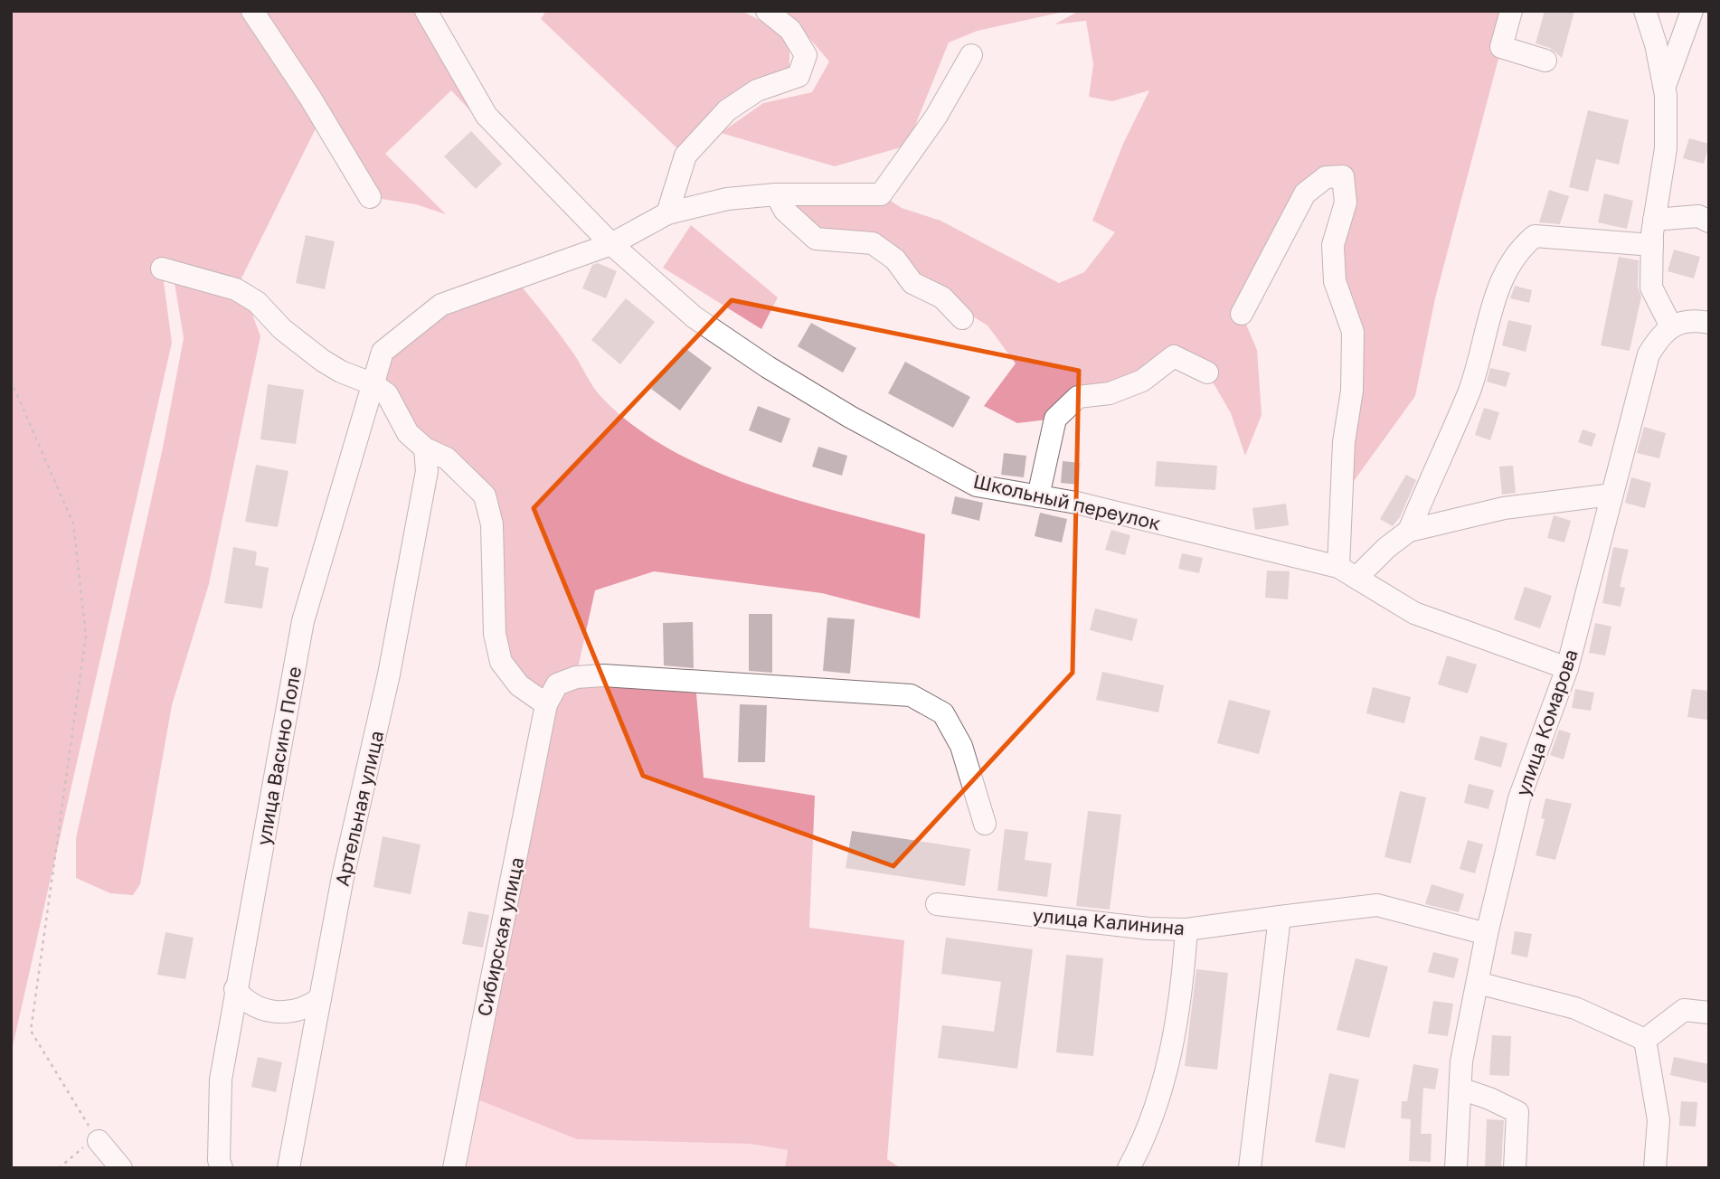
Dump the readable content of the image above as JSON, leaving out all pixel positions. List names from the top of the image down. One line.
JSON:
{"streets":{"street":["Школьный переулок","улица Комарова","улица Васино Поле","Артельная улица","улица Калинина","Сибирская улица"]},"crossings":[["Школьный переулок","улица Комарова"],["Школьный переулок","улица Васино Поле"],["улица Комарова","улица Калинина"]]}
